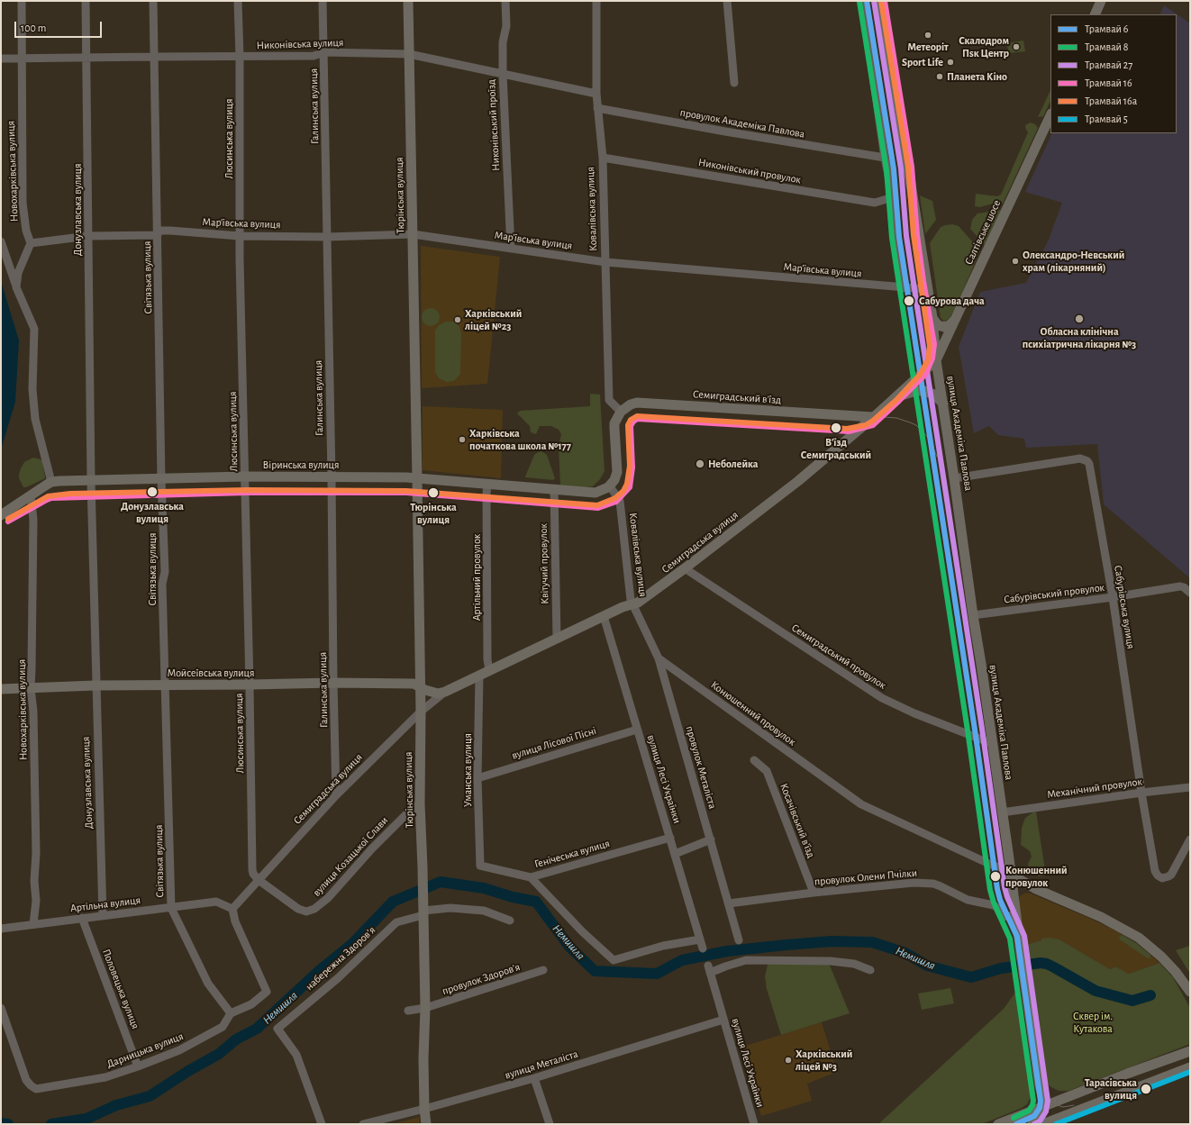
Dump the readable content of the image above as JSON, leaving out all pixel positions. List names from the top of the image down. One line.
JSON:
{"streets":{"main road":["Тюрінська вулиця","Салтівське шосе","Семиградський в’їзд","вулиця Академіка Павлова","Віринська вулиця","Семиградська вулиця","Мойсеївська вулиця"],"street":["Никонівська вулиця","Галинська вулиця","провулок Академіка Павлова","Никонівський проїзд","Люсинська вулиця","Новохарківська вулиця","Никонівський провулок","Ковалівська вулиця","Донузлавська вулиця","Мар'ївська вулиця","Світязька вулиця","Квітучий провулок","Артільний провулок","Сабурівський провулок","Сабурівська вулиця","Семиградський провулок","Конюшенний провулок","вулиця Лісової Пісні","провулок Металіста","Уманська вулиця","вулиця Лесі Українки","Механічний провулок","Косачівський в’їзд","Генічеська вулиця","вулиця Козацької Слави","провулок Олени Пчілки","Артільна вулиця","набережна Здоров’я","провулок Здоров’я","Половецька вулиця","Дарницька вулиця","вулиця Металіста"]},"crossings":[["Никонівська вулиця","Галинська вулиця"],["Никонівська вулиця","Никонівський проїзд"],["Никонівська вулиця","Люсинська вулиця"],["Никонівська вулиця","Новохарківська вулиця"],["Никонівська вулиця","Тюрінська вулиця"],["Никонівська вулиця","Ковалівська вулиця"],["Никонівська вулиця","Донузлавська вулиця"],["Никонівська вулиця","Світязька вулиця"],["Галинська вулиця","Мар'ївська вулиця"],["Галинська вулиця","Віринська вулиця"],["Галинська вулиця","Семиградська вулиця"],["Галинська вулиця","Мойсеївська вулиця"],["провулок Академіка Павлова","Ковалівська вулиця"],["Никонівський проїзд","Мар'ївська вулиця"],["Люсинська вулиця","Мар'ївська вулиця"],["Люсинська вулиця","Віринська вулиця"],["Люсинська вулиця","Семиградська вулиця"],["Люсинська вулиця","Мойсеївська вулиця"],["Люсинська вулиця","вулиця Козацької Слави"],["Новохарківська вулиця","Мар'ївська вулиця"],["Новохарківська вулиця","Мойсеївська вулиця"],["Новохарківська вулиця","Артільна вулиця"],["Никонівський провулок","Ковалівська вулиця"],["Тюрінська вулиця","Мар'ївська вулиця"],["Тюрінська вулиця","Віринська вулиця"],["Тюрінська вулиця","Семиградська вулиця"],["Тюрінська вулиця","Мойсеївська вулиця"],["Тюрінська вулиця","вулиця Козацької Слави"],["Тюрінська вулиця","набережна Здоров’я"],["Тюрінська вулиця","провулок Здоров’я"],["Тюрінська вулиця","вулиця Металіста"],["Ковалівська вулиця","Мар'ївська вулиця"],["Ковалівська вулиця","Семиградський в’їзд"],["Ковалівська вулиця","Віринська вулиця"],["Ковалівська вулиця","Семиградська вулиця"],["Ковалівська вулиця","провулок Металіста"],["Донузлавська вулиця","Мар'ївська вулиця"],["Донузлавська вулиця","Віринська вулиця"],["Донузлавська вулиця","Мойсеївська вулиця"],["Донузлавська вулиця","Артільна вулиця"],["Мар'ївська вулиця","Світязька вулиця"],["Мар'ївська вулиця","вулиця Академіка Павлова"],["Салтівське шосе","вулиця Академіка Павлова"],["Салтівське шосе","Семиградська вулиця"],["Світязька вулиця","Віринська вулиця"],["Світязька вулиця","Мойсеївська вулиця"],["Світязька вулиця","Артільна вулиця"],["Світязька вулиця","Дарницька вулиця"],["Семиградський в’їзд","Семиградська вулиця"],["вулиця Академіка Павлова","Семиградська вулиця"],["вулиця Академіка Павлова","Сабурівський провулок"],["вулиця Академіка Павлова","Сабурівська вулиця"],["вулиця Академіка Павлова","Семиградський провулок"],["вулиця Академіка Павлова","Конюшенний провулок"],["вулиця Академіка Павлова","Механічний провулок"],["вулиця Академіка Павлова","провулок Олени Пчілки"],["Віринська вулиця","Квітучий провулок"],["Віринська вулиця","Артільний провулок"],["Семиградська вулиця","Квітучий провулок"],["Семиградська вулиця","Артільний провулок"],["Семиградська вулиця","Семиградський провулок"],["Семиградська вулиця","Мойсеївська вулиця"],["Семиградська вулиця","провулок Металіста"],["Семиградська вулиця","Уманська вулиця"],["Семиградська вулиця","вулиця Лесі Українки"],["Семиградська вулиця","вулиця Козацької Слави"],["Семиградська вулиця","Артільна вулиця"],["Сабурівський провулок","Сабурівська вулиця"],["Сабурівська вулиця","Механічний провулок"],["Конюшенний провулок","провулок Металіста"],["вулиця Лісової Пісні","Уманська вулиця"],["вулиця Лісової Пісні","вулиця Лесі Українки"],["провулок Металіста","провулок Олени Пчілки"],["Уманська вулиця","Генічеська вулиця"],["вулиця Лесі Українки","Генічеська вулиця"],["вулиця Лесі Українки","вулиця Металіста"],["Косачівський в’їзд","провулок Олени Пчілки"],["Артільна вулиця","Половецька вулиця"],["Половецька вулиця","Дарницька вулиця"]],"water":["Немишля"],"parks":["Сквер ім. Кутакова"],"places":["Метеоріт","Скалодром Пsк Центр","Sport Life","Планета Кіно","Олександро-Невський храм (лікарняний)","Сабурова дача","Обласна клінічна психіатрична лікарня №3","Харківський ліцей №23","В'їзд Семиградський","Харківська початкова школа №177","Неболейка","Донузлавська вулиця","Тюрінська вулиця","Конюшенний провулок","Харківський ліцей №3","Тарасівська вулиця"],"lines":["tram line 6","tram line 27","tram line 16","tram line 16a","tram line 8","tram line 5"],"legend":["Трамвай 6","Трамвай 8","Трамвай 27","Трамвай 16","Трамвай 16a","Трамвай 5"],"scale_bar":"100 m"}
